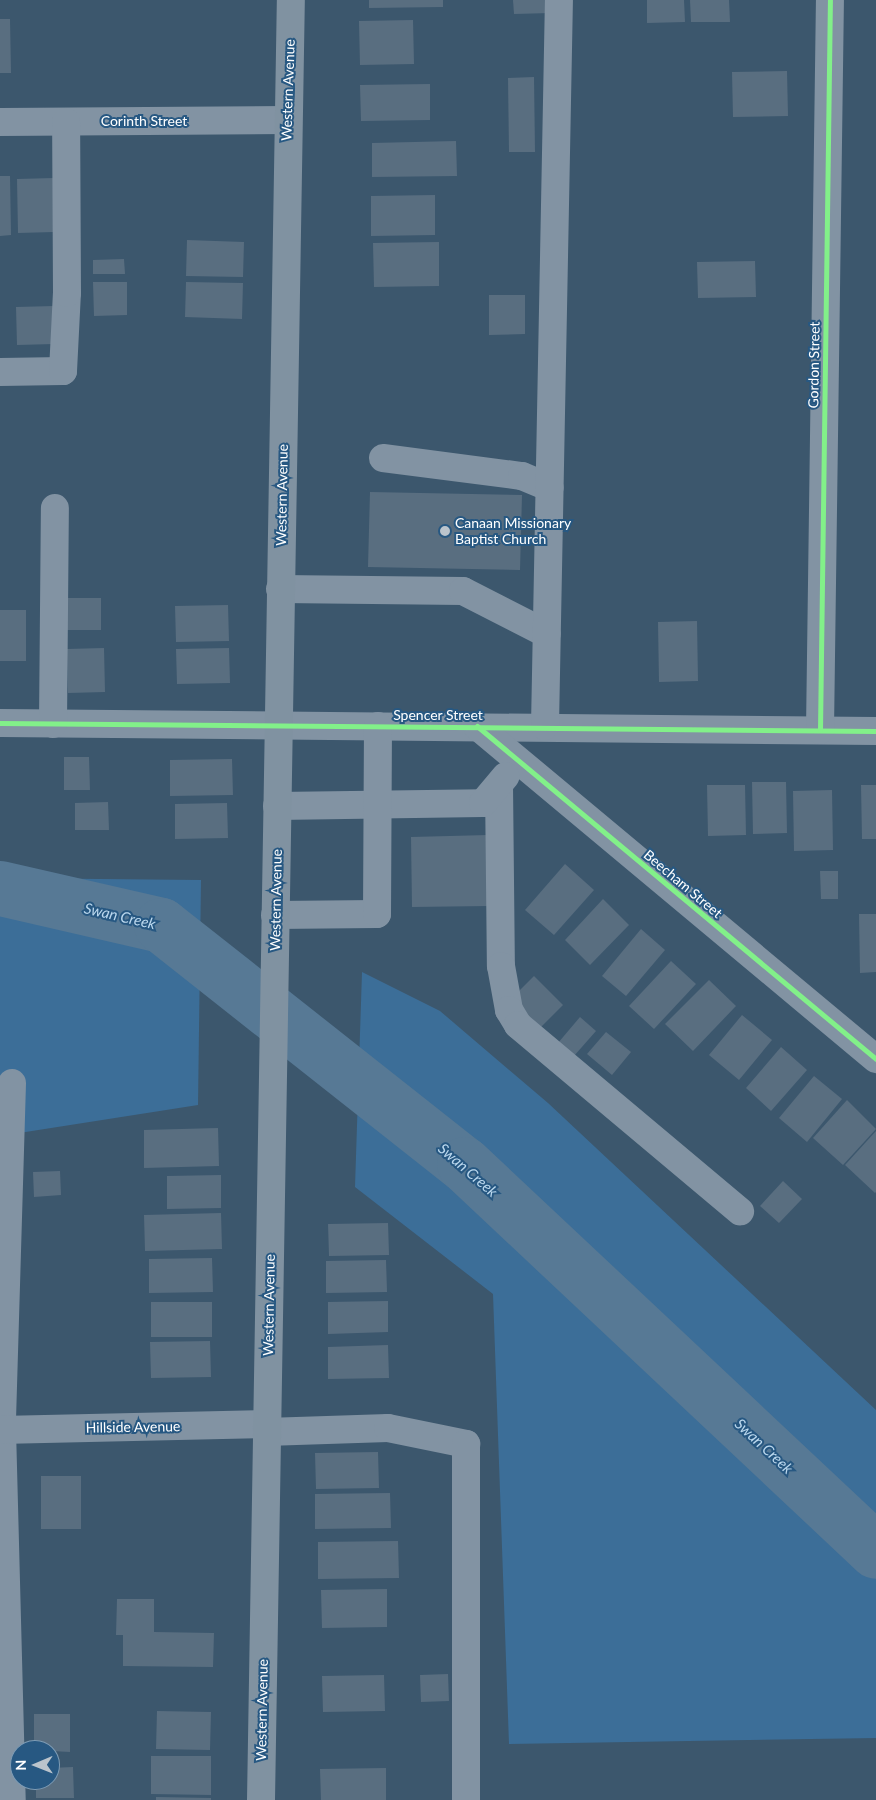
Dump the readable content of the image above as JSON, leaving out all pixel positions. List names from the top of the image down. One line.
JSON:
{"streets":{"main road":["Western Avenue"],"street":["Corinth Street","Gordon Street","Spencer Street","Beecham Street","Hillside Avenue"]},"crossings":[["Western Avenue","Corinth Street"],["Western Avenue","Spencer Street"],["Western Avenue","Hillside Avenue"],["Gordon Street","Spencer Street"],["Spencer Street","Beecham Street"]],"water":["Swan Creek"],"places":["Canaan Missionary Baptist Church"],"north":"left"}
